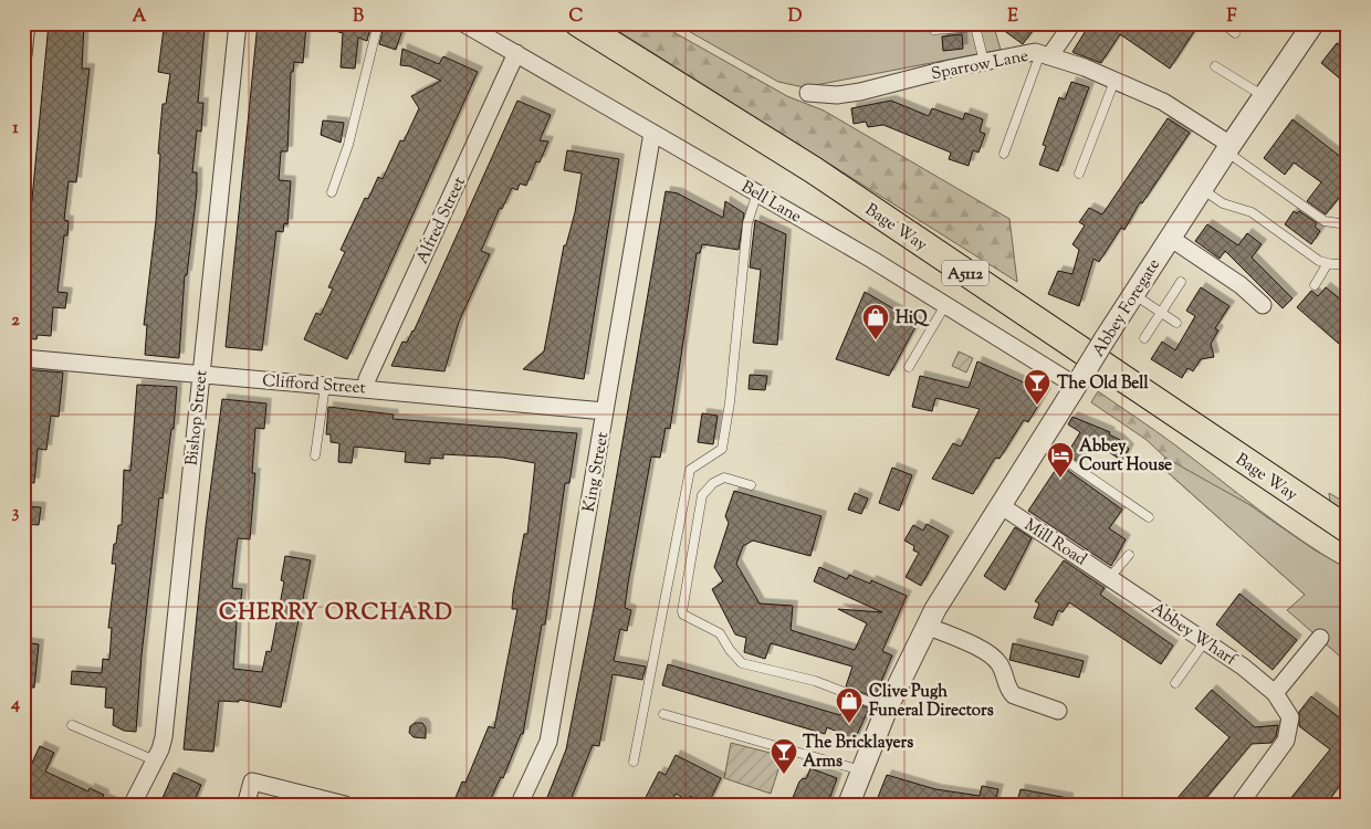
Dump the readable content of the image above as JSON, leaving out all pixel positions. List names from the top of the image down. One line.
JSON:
{"streets":{"main road":["Bage Way","A5112"],"street":["Sparrow Lane","Bell Lane","Alfred Street","Abbey Foregate","Clifford Street","Bishop Street","King Street","Mill Road","Abbey Wharf"]},"crossings":[["Sparrow Lane","Abbey Foregate"],["Bell Lane","Alfred Street"],["Bell Lane","Abbey Foregate"],["Bell Lane","King Street"],["Alfred Street","Clifford Street"],["Abbey Foregate","Mill Road"],["Clifford Street","Bishop Street"],["Clifford Street","King Street"],["Mill Road","Abbey Wharf"]],"districts":["CHERRY ORCHARD"],"places":{"shop":["HiQ","Clive Pugh Funeral Directors"],"bar":["The Old Bell","The Bricklayers Arms"],"hotel":["Abbey Court House"]},"grid":{"columns":["A","B","C","D","E","F"],"rows":["1","2","3","4"]}}
